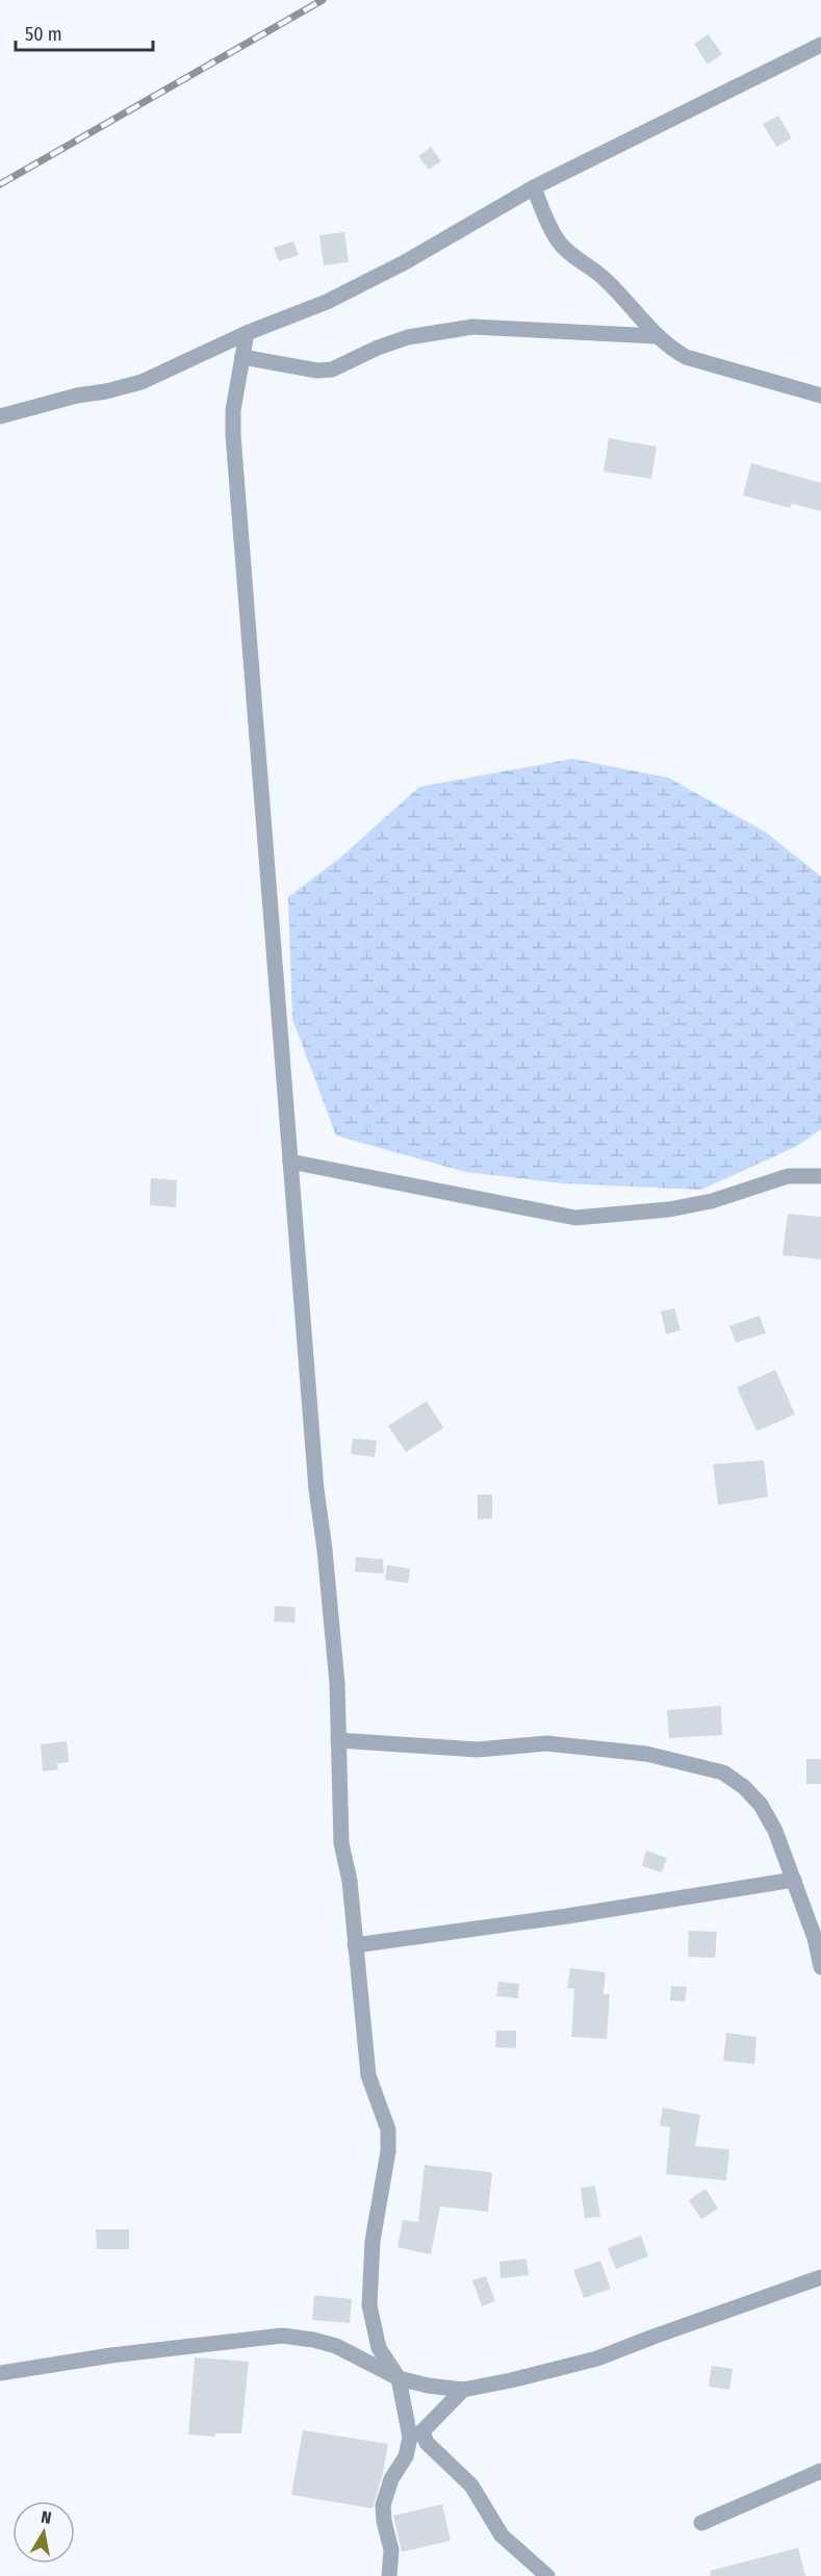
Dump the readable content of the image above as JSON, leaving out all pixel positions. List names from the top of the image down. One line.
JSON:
{"scale_bar":"50 m","north":"top"}
